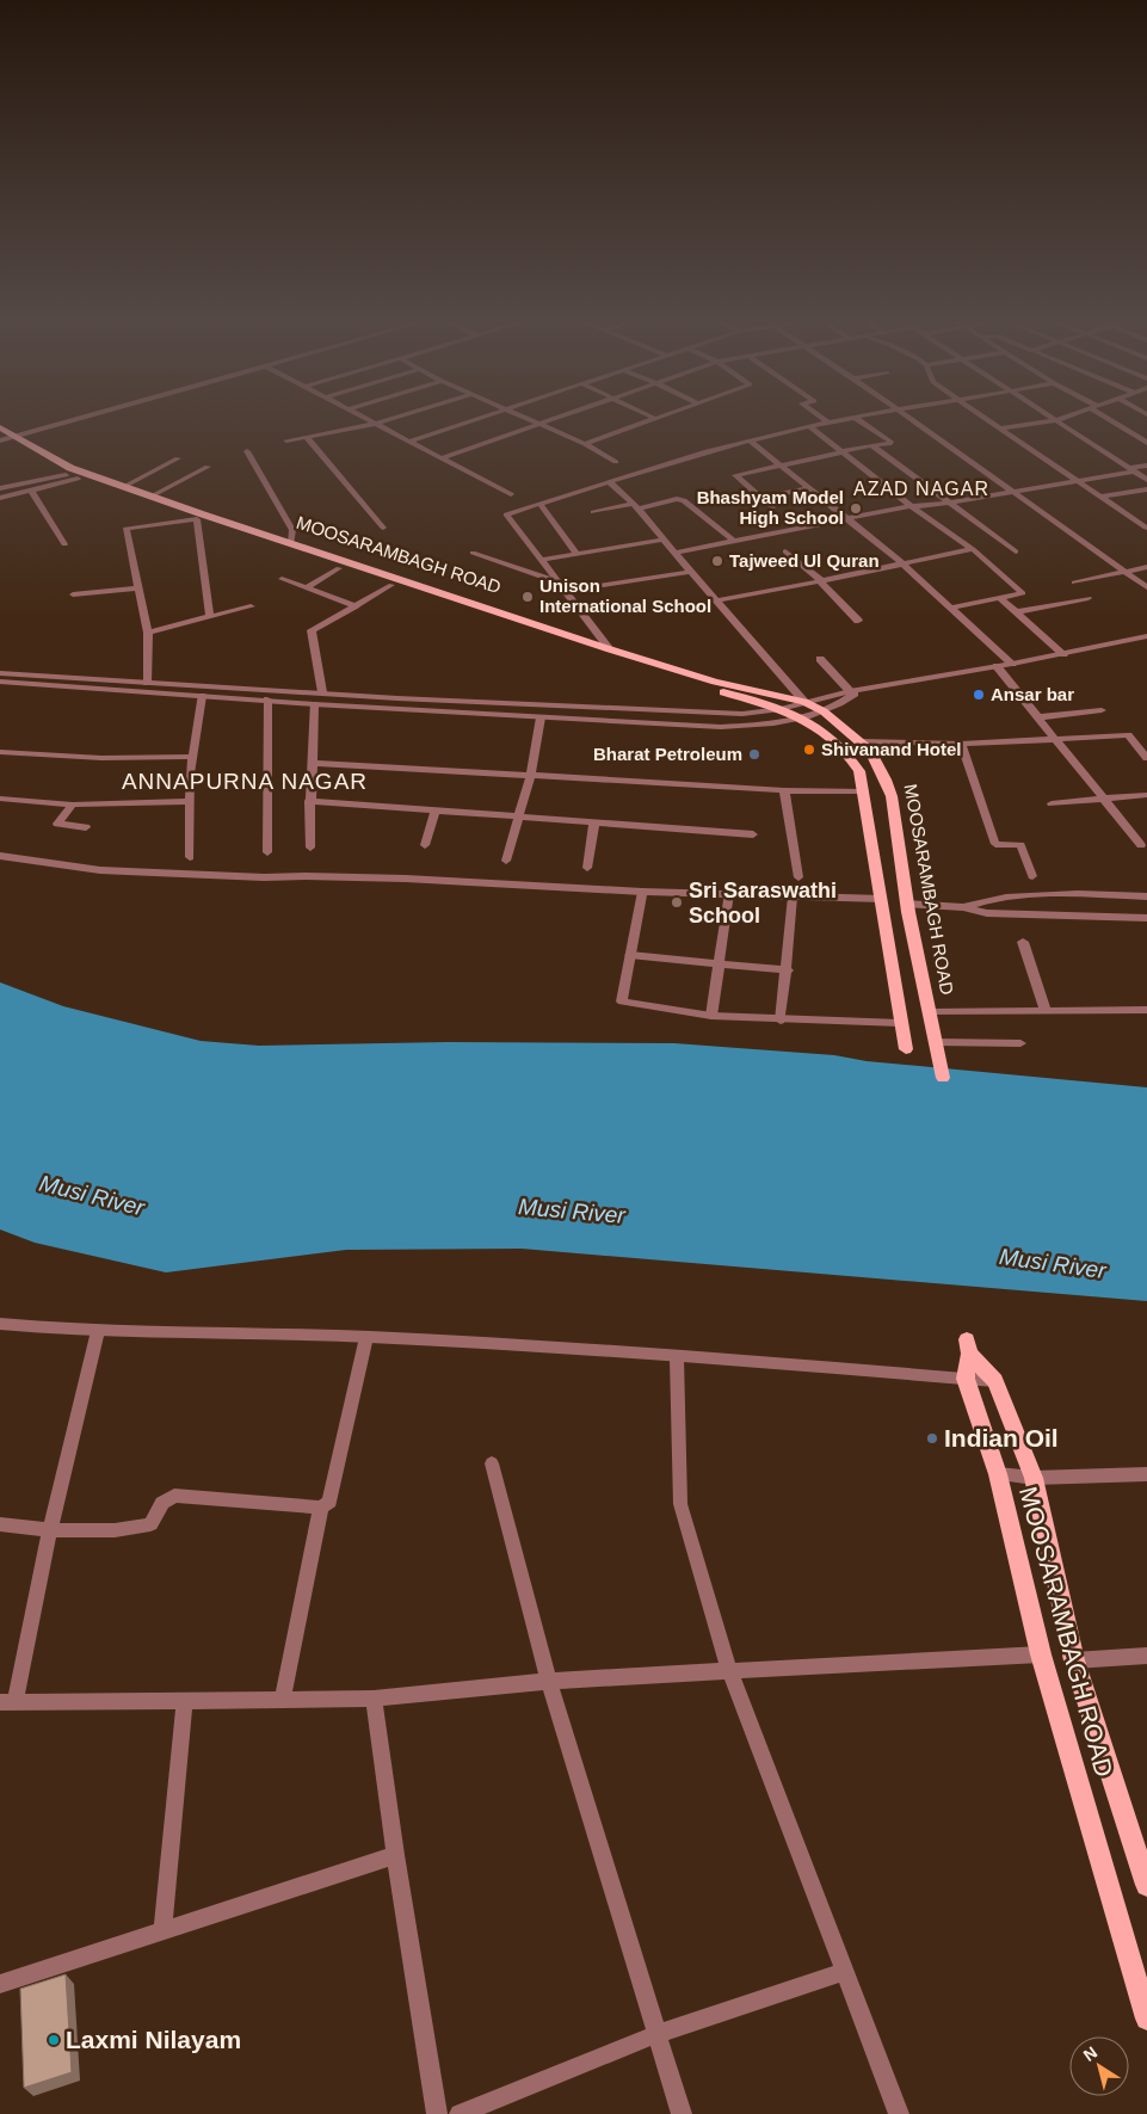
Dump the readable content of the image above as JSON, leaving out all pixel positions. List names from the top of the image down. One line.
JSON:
{"streets":{"main road":["MOOSARAMBAGH ROAD"]},"districts":["AZAD NAGAR","ANNAPURNA NAGAR"],"water":["Musi River"],"places":["Bhashyam Model High School","Tajweed Ul Quran","Unison International School","Ansar bar","Shivanand Hotel","Bharat Petroleum","Sri Saraswathi School","Indian Oil","Laxmi Nilayam"],"north":"top left"}
